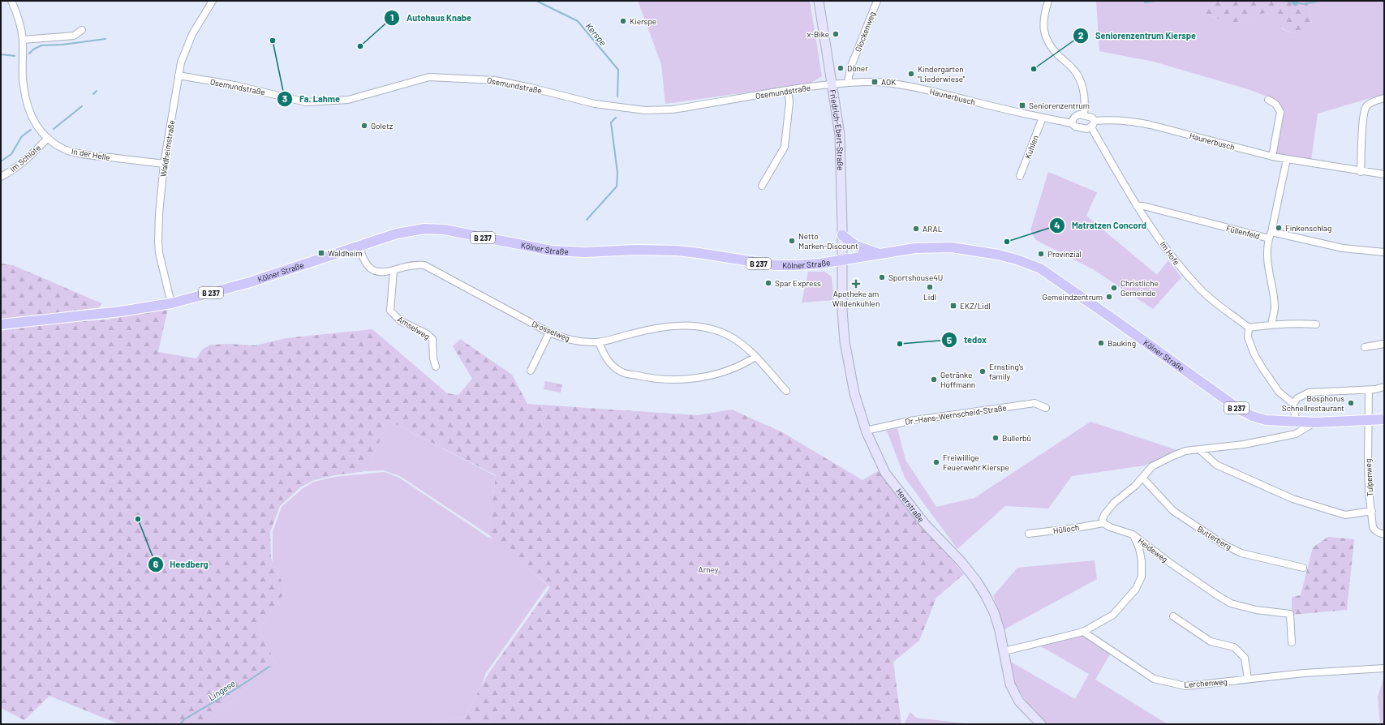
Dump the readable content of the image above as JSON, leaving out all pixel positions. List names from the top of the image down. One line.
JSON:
{"streets":{"main road":["Friedrich-Ebert-Straße","B 237","Kölner Straße","Heerstraße"],"street":["Glockenweg","Osemundstraße","Haunerbusch","Kuhlen","Waldheimstraße","In der Helle","Im Schlote","Füllenfeld","Im Hofe","Amselweg","Drosselweg","Dr.-Hans-Wernscheid-Straße","Tulpenweg","Hülloch","Butterberg","Heideweg","Lerchenweg"]},"crossings":[["Glockenweg","Haunerbusch"],["Osemundstraße","Haunerbusch"],["Osemundstraße","Friedrich-Ebert-Straße"],["Osemundstraße","Waldheimstraße"],["Haunerbusch","Friedrich-Ebert-Straße"],["Haunerbusch","Kuhlen"],["Haunerbusch","Im Hofe"],["Friedrich-Ebert-Straße","Kölner Straße"],["Friedrich-Ebert-Straße","Heerstraße"],["Waldheimstraße","In der Helle"],["Waldheimstraße","B 237"],["Waldheimstraße","Kölner Straße"],["In der Helle","Im Schlote"],["Füllenfeld","Im Hofe"],["B 237","Kölner Straße"],["Kölner Straße","Drosselweg"],["Kölner Straße","Tulpenweg"],["Kölner Straße","Heerstraße"],["Amselweg","Drosselweg"],["Dr.-Hans-Wernscheid-Straße","Heerstraße"],["Hülloch","Heideweg"]],"water":["Kerspe","Lingese"],"parks":["Arney"],"places":{"other":["Kierspe","x-Bike","Fa. Lahme","Autohaus Knabe","Döner","Seniorenzentrum Kierspe","Kindergarten \"Liederwiese\"","Goletz","Finkenschlag","ARAL","Netto Marken-Discount","Matratzen Concord","Provinzial","Sportshouse4U","Spar Express","Lidl","Christliche Gemeinde","Gemeindzentrum","Bauking","tedox","Ernsting's family","Getränke Hoffmann","Bosphorus Schnellrestaurant","Bullerbü","Freiwillige Feuerwehr Kierspe","Heedberg"],"transit":["AOK","Seniorenzentrum","Waldheim","EKZ/Lidl"],"health":["Apotheke am Wildenkuhlen"]}}
